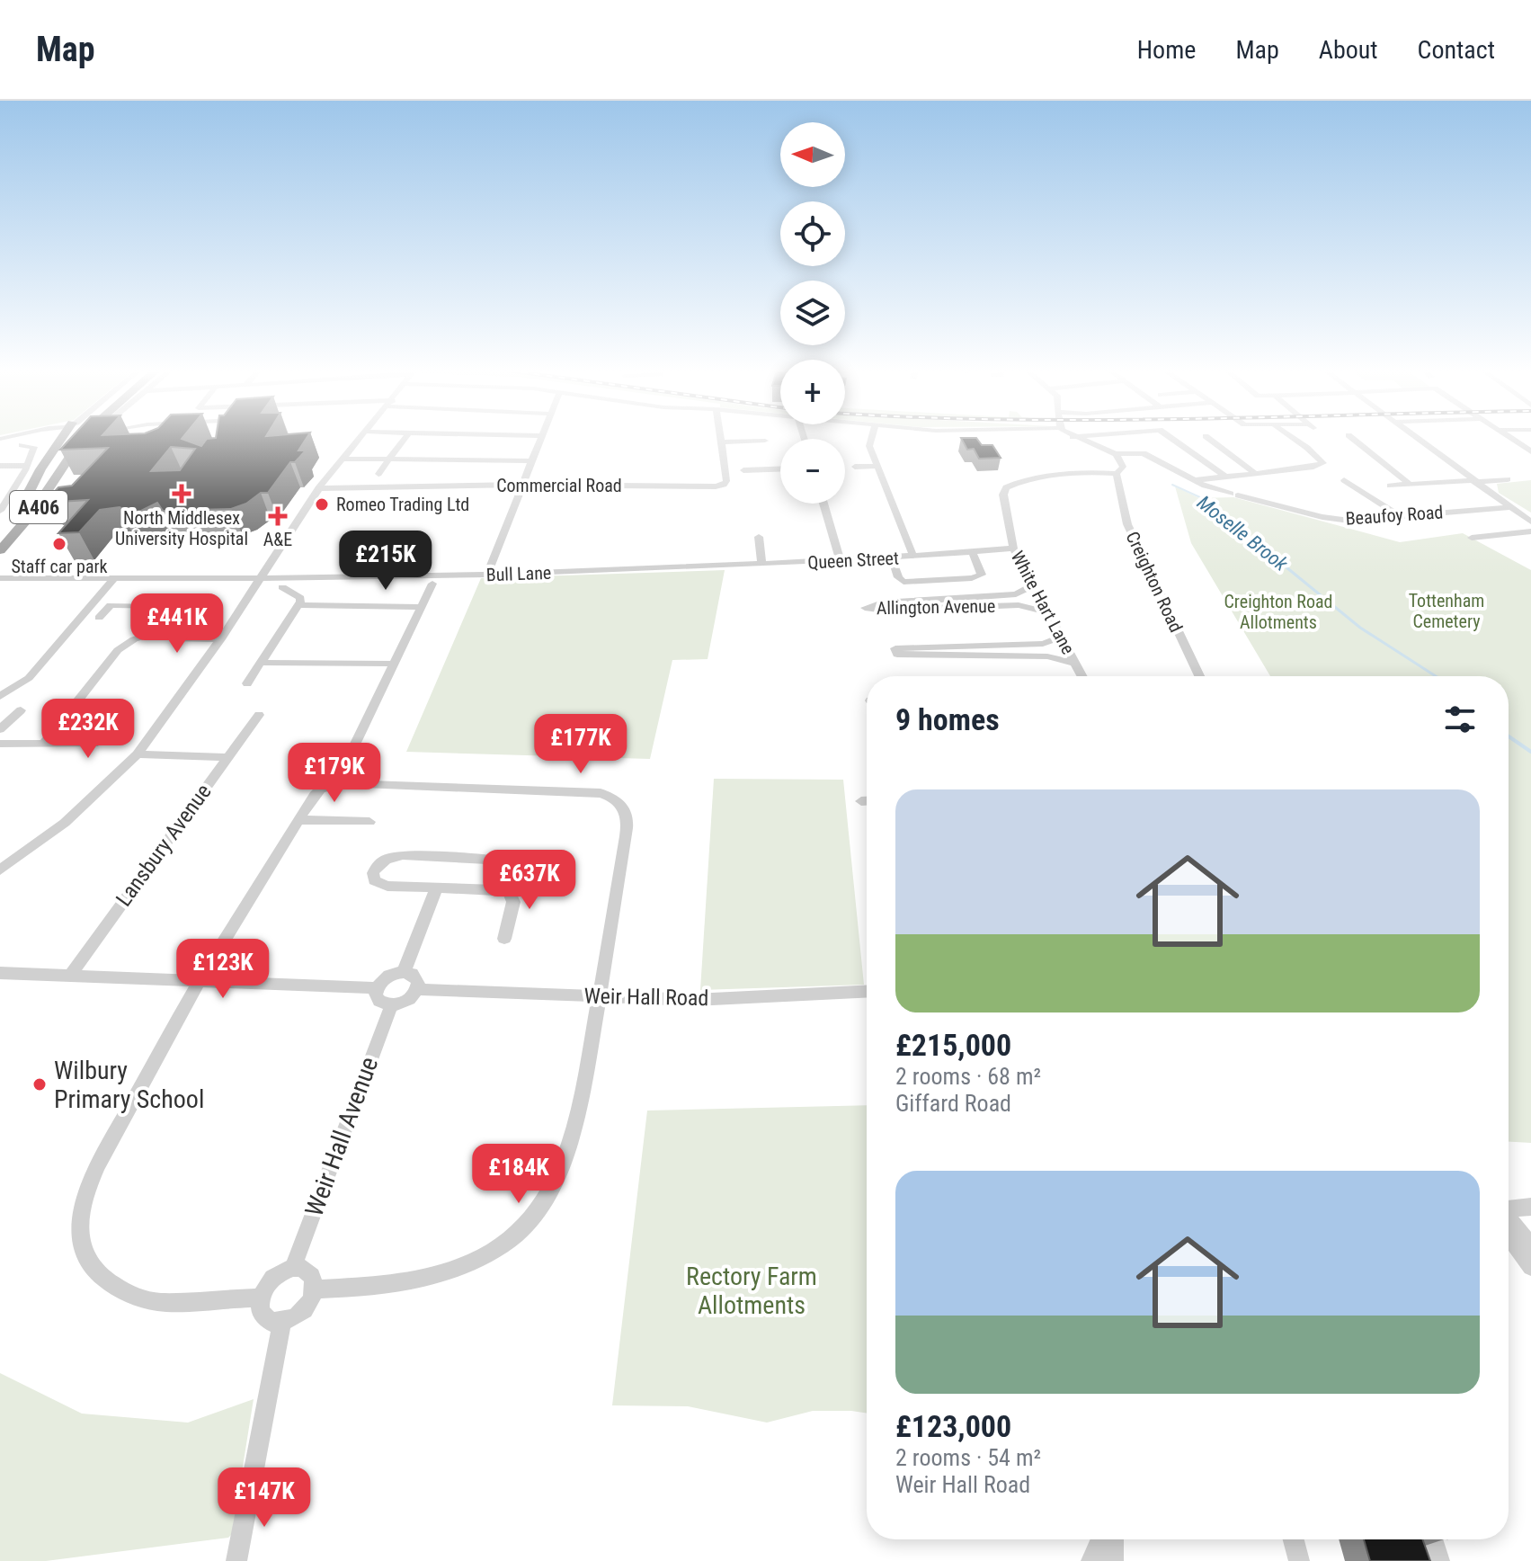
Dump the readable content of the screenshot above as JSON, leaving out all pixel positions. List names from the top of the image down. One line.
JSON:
{"streets":{"highway":["A406"],"street":["Commercial Road","Beaufoy Road","Queen Street","Bull Lane","Creighton Road","White Hart Lane","Allington Avenue","Lansbury Avenue","Weir Hall Road","Weir Hall Avenue"]},"crossings":[["Queen Street","Bull Lane"],["Queen Street","White Hart Lane"],["Creighton Road","White Hart Lane"],["White Hart Lane","Allington Avenue"],["Weir Hall Road","Weir Hall Avenue"]],"water":["Moselle Brook"],"parks":["Tottenham Cemetery","Creighton Road Allotments","Rectory Farm Allotments"],"places":{"health":["North Middlesex University Hospital","A&E"],"other":["Romeo Trading Ltd","Staff car park","Wilbury Primary School"]},"north":"left","page":{"header":"Map","nav":["Home","Map","About","Contact"],"map_buttons":["+","−"],"price":["£215K","£441K","£232K","£177K","£179K","£637K","£123K","£184K","£147K"],"heading":"9 homes","list":[{"name":"£215,000","note":"2 rooms · 68 m² · Giffard Road"},{"name":"£123,000","note":"2 rooms · 54 m² · Weir Hall Road"}]}}
